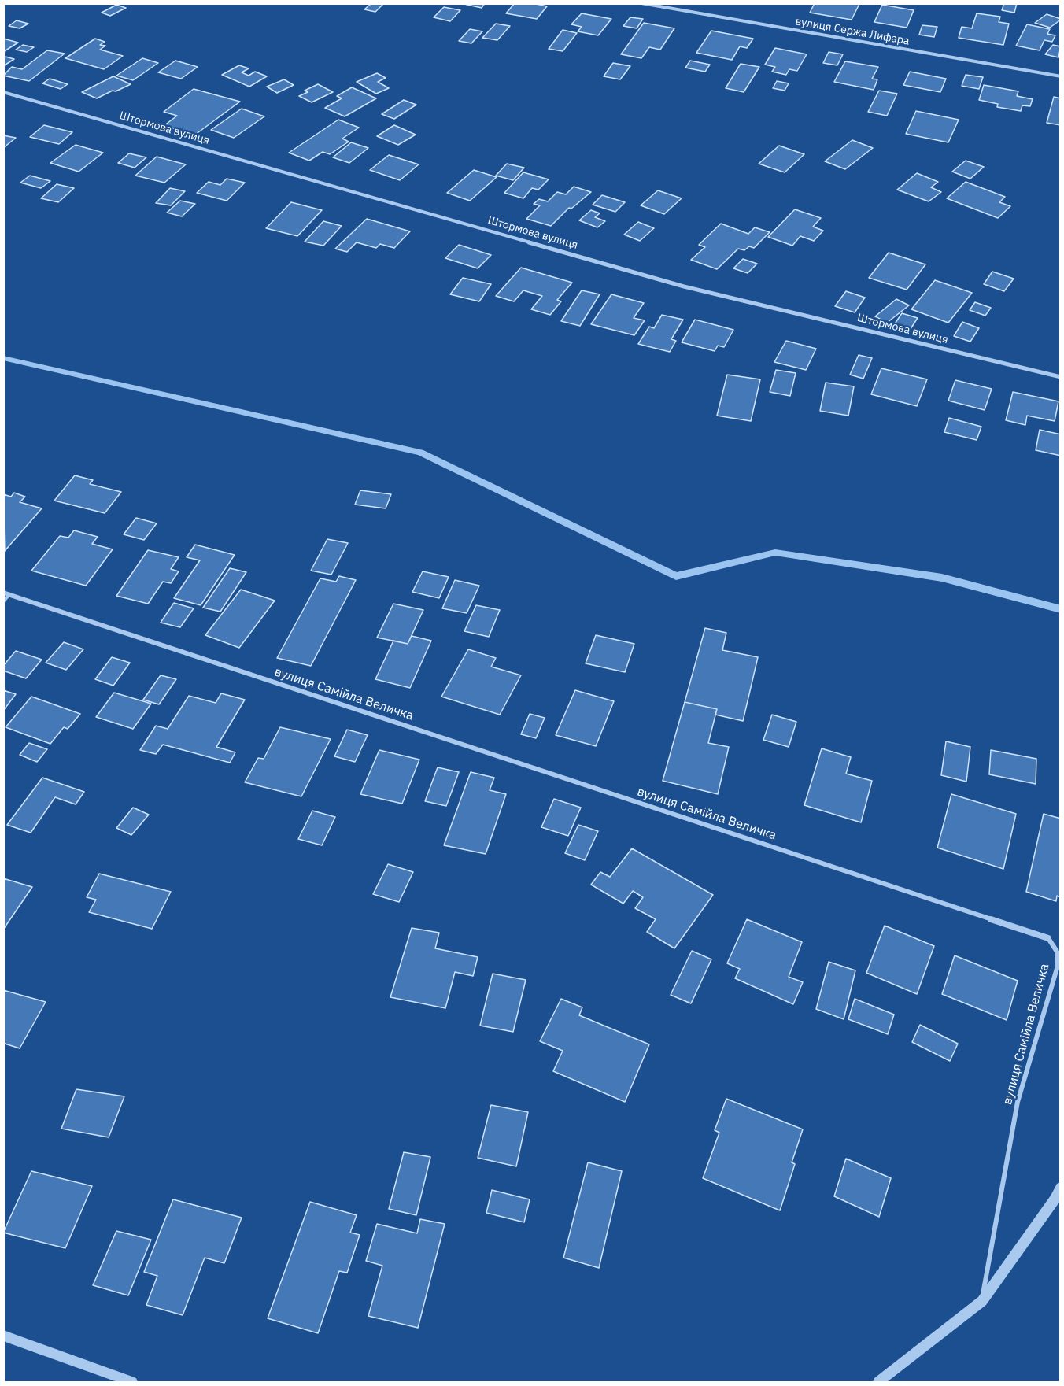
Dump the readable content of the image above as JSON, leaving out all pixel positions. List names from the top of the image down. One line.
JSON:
{"streets":{"street":["вулиця Сержа Лифара","Штормова вулиця","вулиця Самійла Величка"]}}
